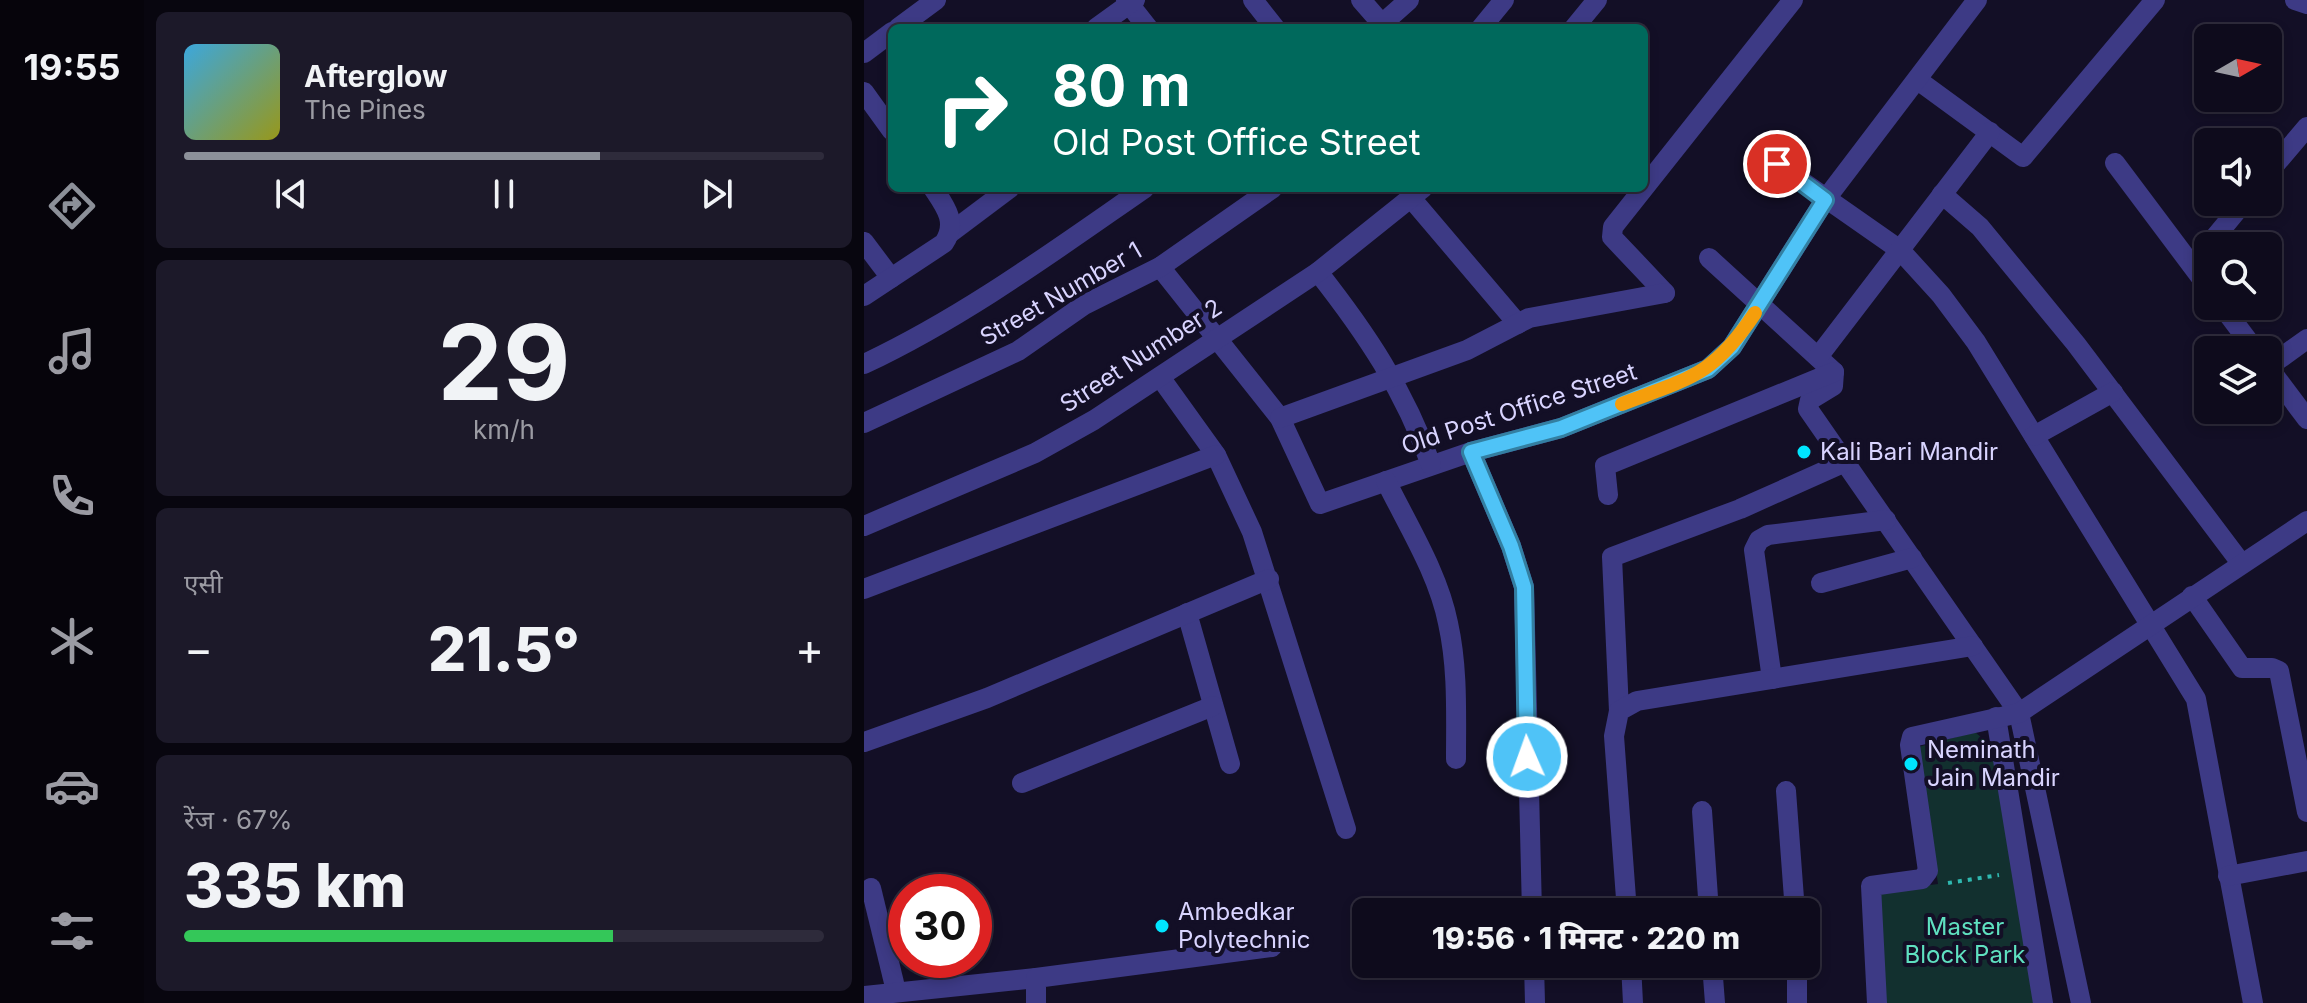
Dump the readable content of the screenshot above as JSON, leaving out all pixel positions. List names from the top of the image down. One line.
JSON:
{"streets":{"street":["Street Number 1","Street Number 2","Old Post Office Street"]},"parks":["Master Block Park"],"places":["Kali Bari Mandir","Neminath Jain Mandir","Ambedkar Polytechnic"],"north":"right","page":{"tabs":"19:55","turn":["80 m","Old Post Office Street"],"song":["Afterglow","The Pines"],"tile":[["29","km/h"],"एसी",["रेंज · 67%","335 km"]],"heat":["−","21.5°","+"],"limit":"30","trip":"19:56 · 1 मिनट · 220 m"}}
